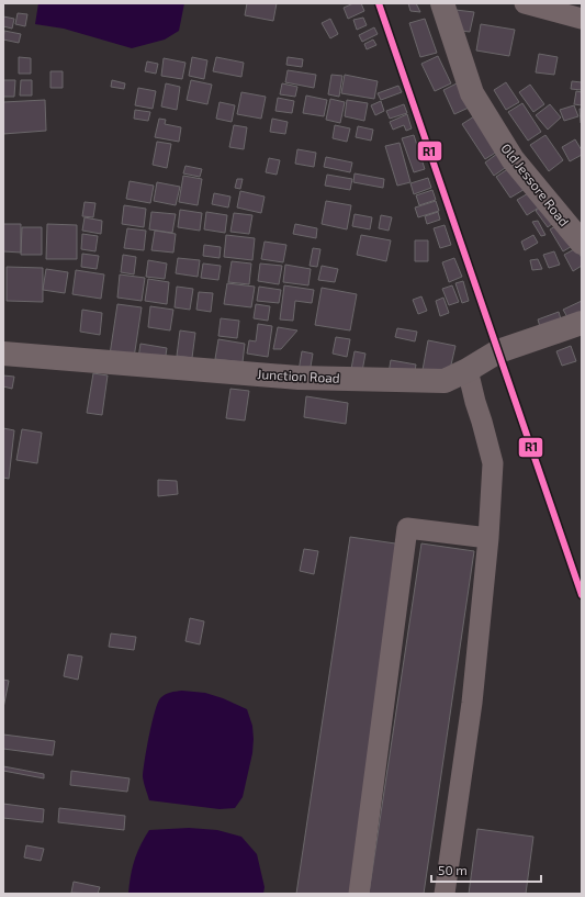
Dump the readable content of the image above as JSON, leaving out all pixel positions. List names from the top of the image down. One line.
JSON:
{"streets":{"main road":["Old Jessore Road","Junction Road"]},"lines":["transit line R1"],"scale_bar":"50 m"}
